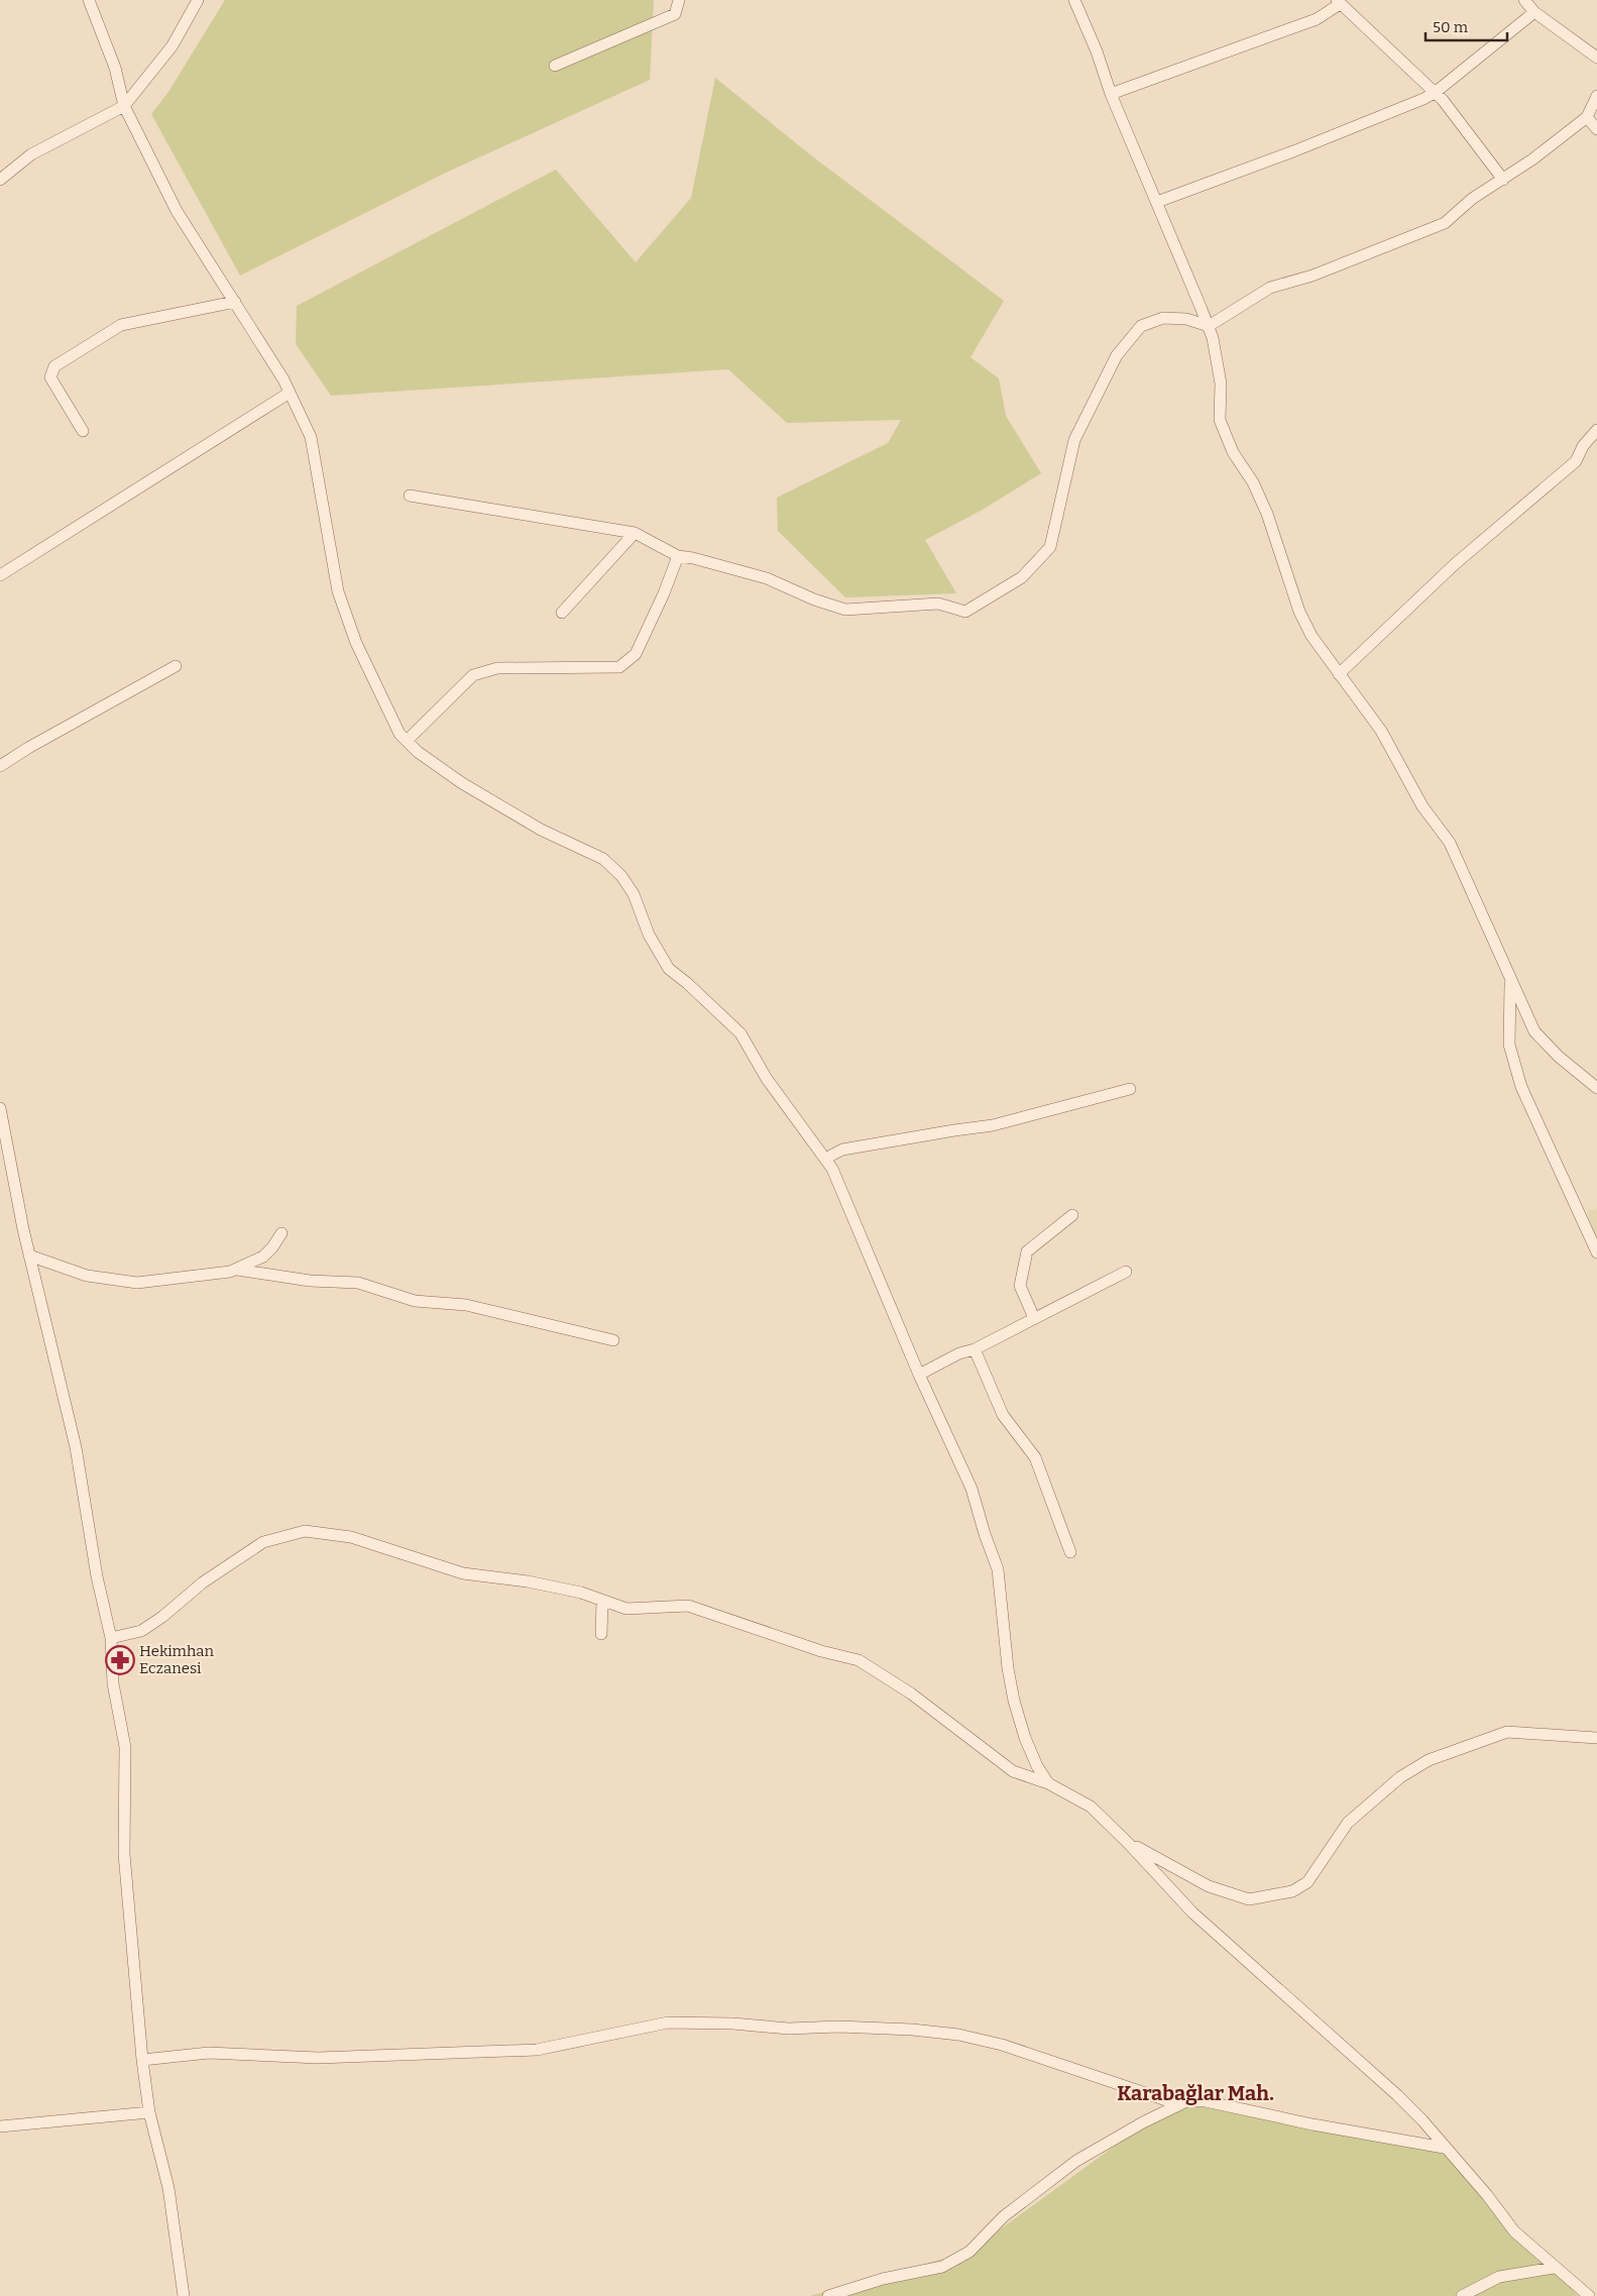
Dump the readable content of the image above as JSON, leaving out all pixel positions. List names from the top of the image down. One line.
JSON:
{"districts":["Karabağlar Mah."],"places":{"pharmacy":["Hekimhan Eczanesi"]},"scale_bar":"50 m"}
